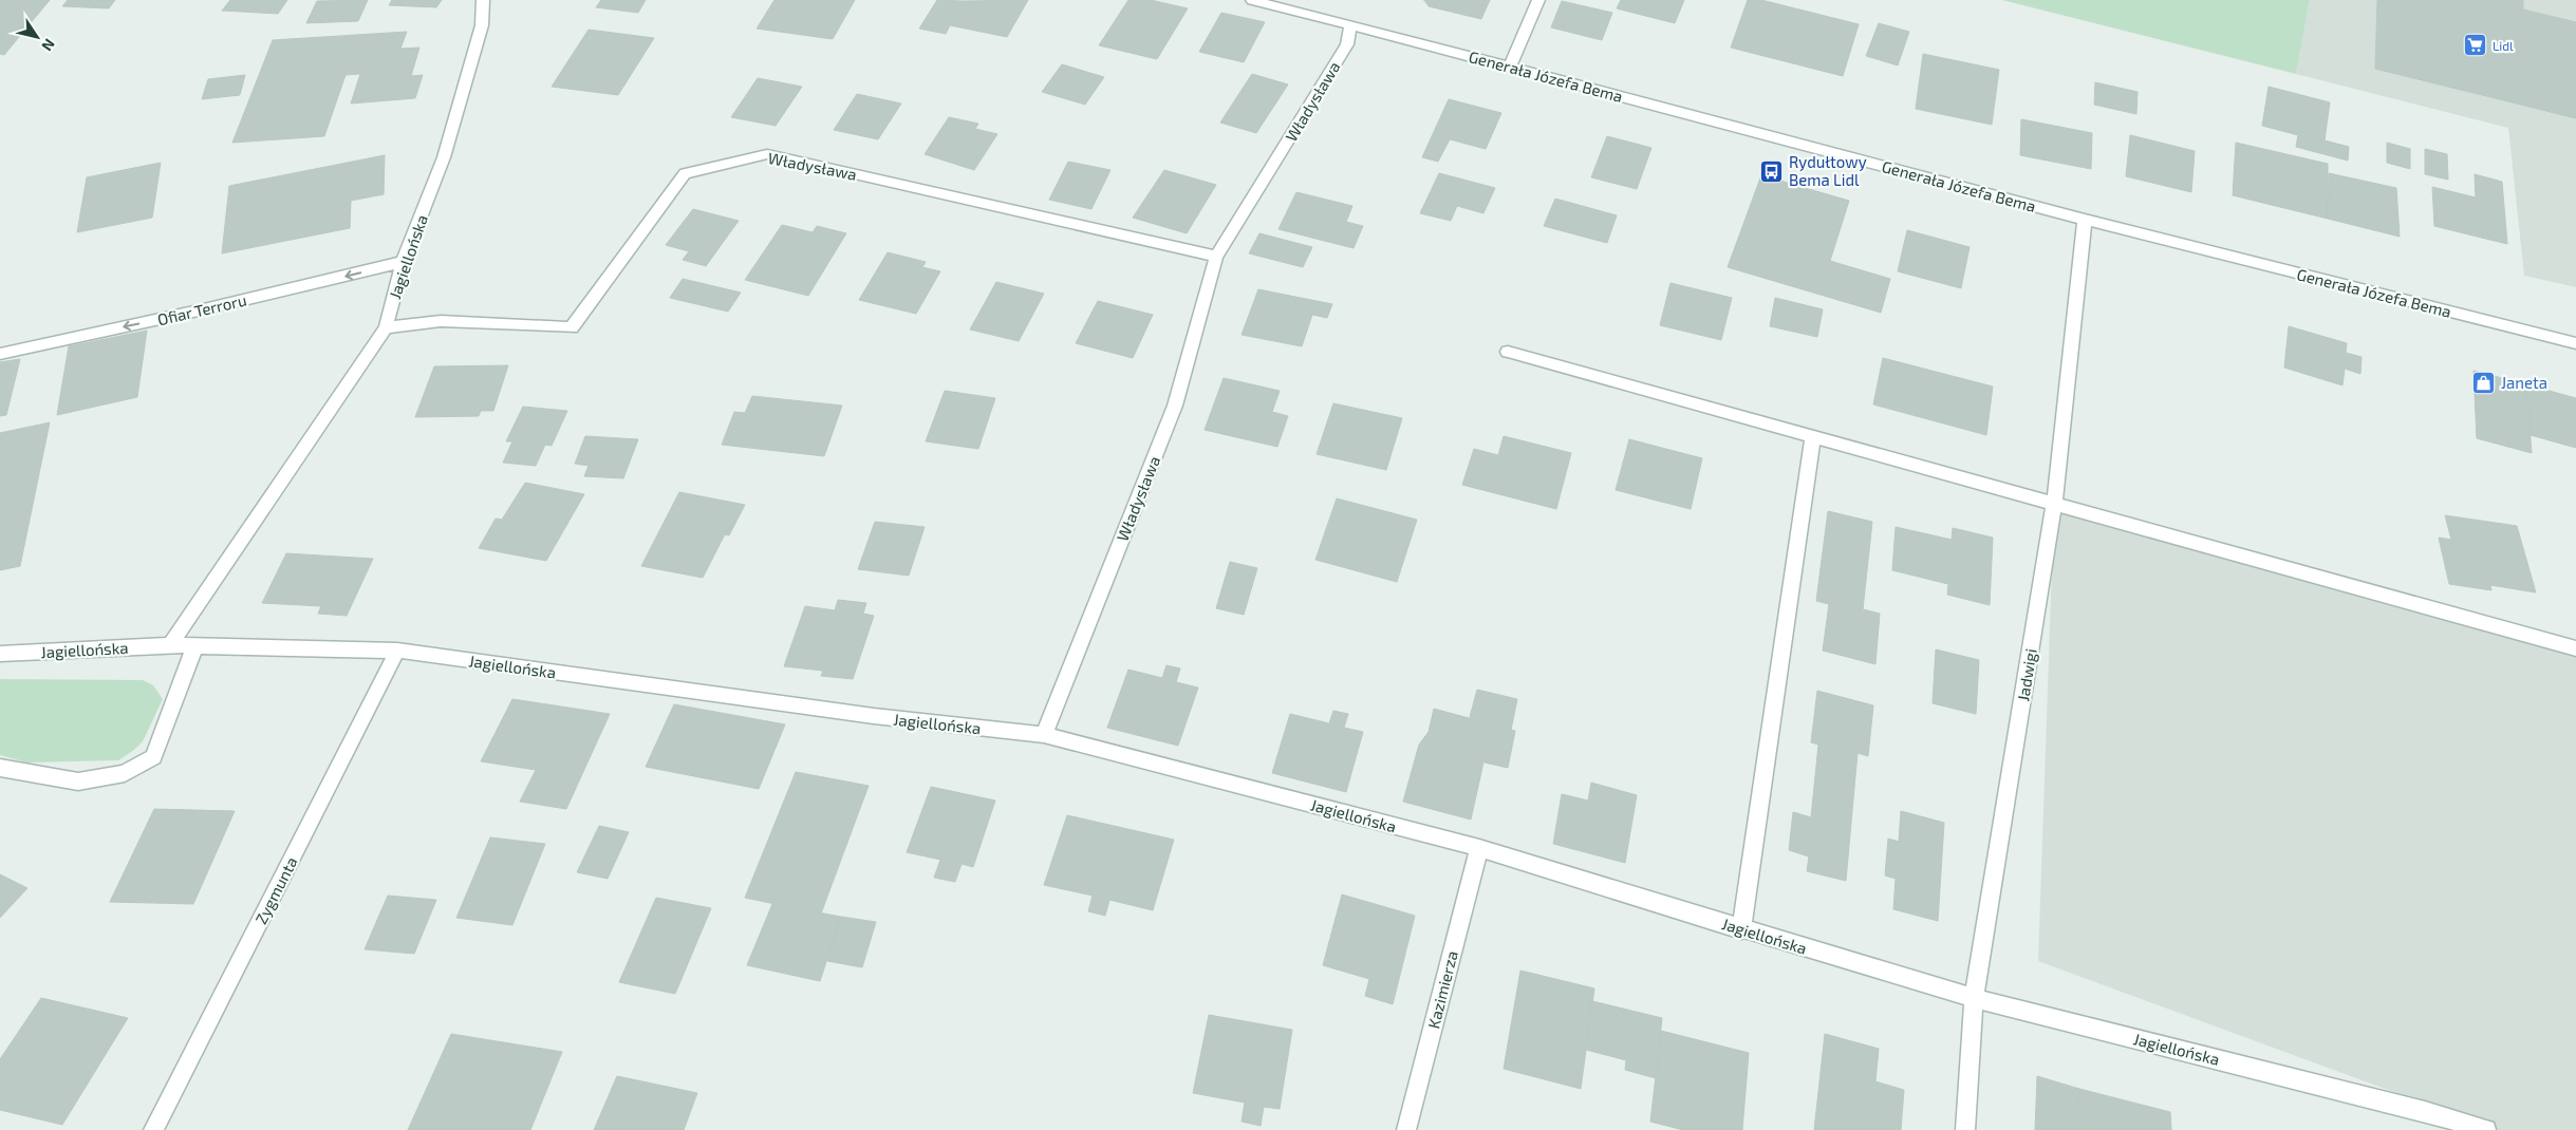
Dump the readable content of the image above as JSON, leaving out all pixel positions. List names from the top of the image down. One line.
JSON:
{"streets":{"street":["Generała Józefa Bema","Władysława","Jagiellońska","Ofiar Terroru","Jadwigi","Zygmunta","Kazimierza"]},"crossings":[["Generała Józefa Bema","Władysława"],["Generała Józefa Bema","Jadwigi"],["Władysława","Jagiellońska"],["Jagiellońska","Ofiar Terroru"],["Jagiellońska","Jadwigi"],["Jagiellońska","Zygmunta"],["Jagiellońska","Kazimierza"]],"one_way":["Ofiar Terroru"],"places":{"supermarket":["Lidl"],"bus stop":["Rydułtowy Bema Lidl"],"shop":["Janeta"]},"north":"bottom right"}
